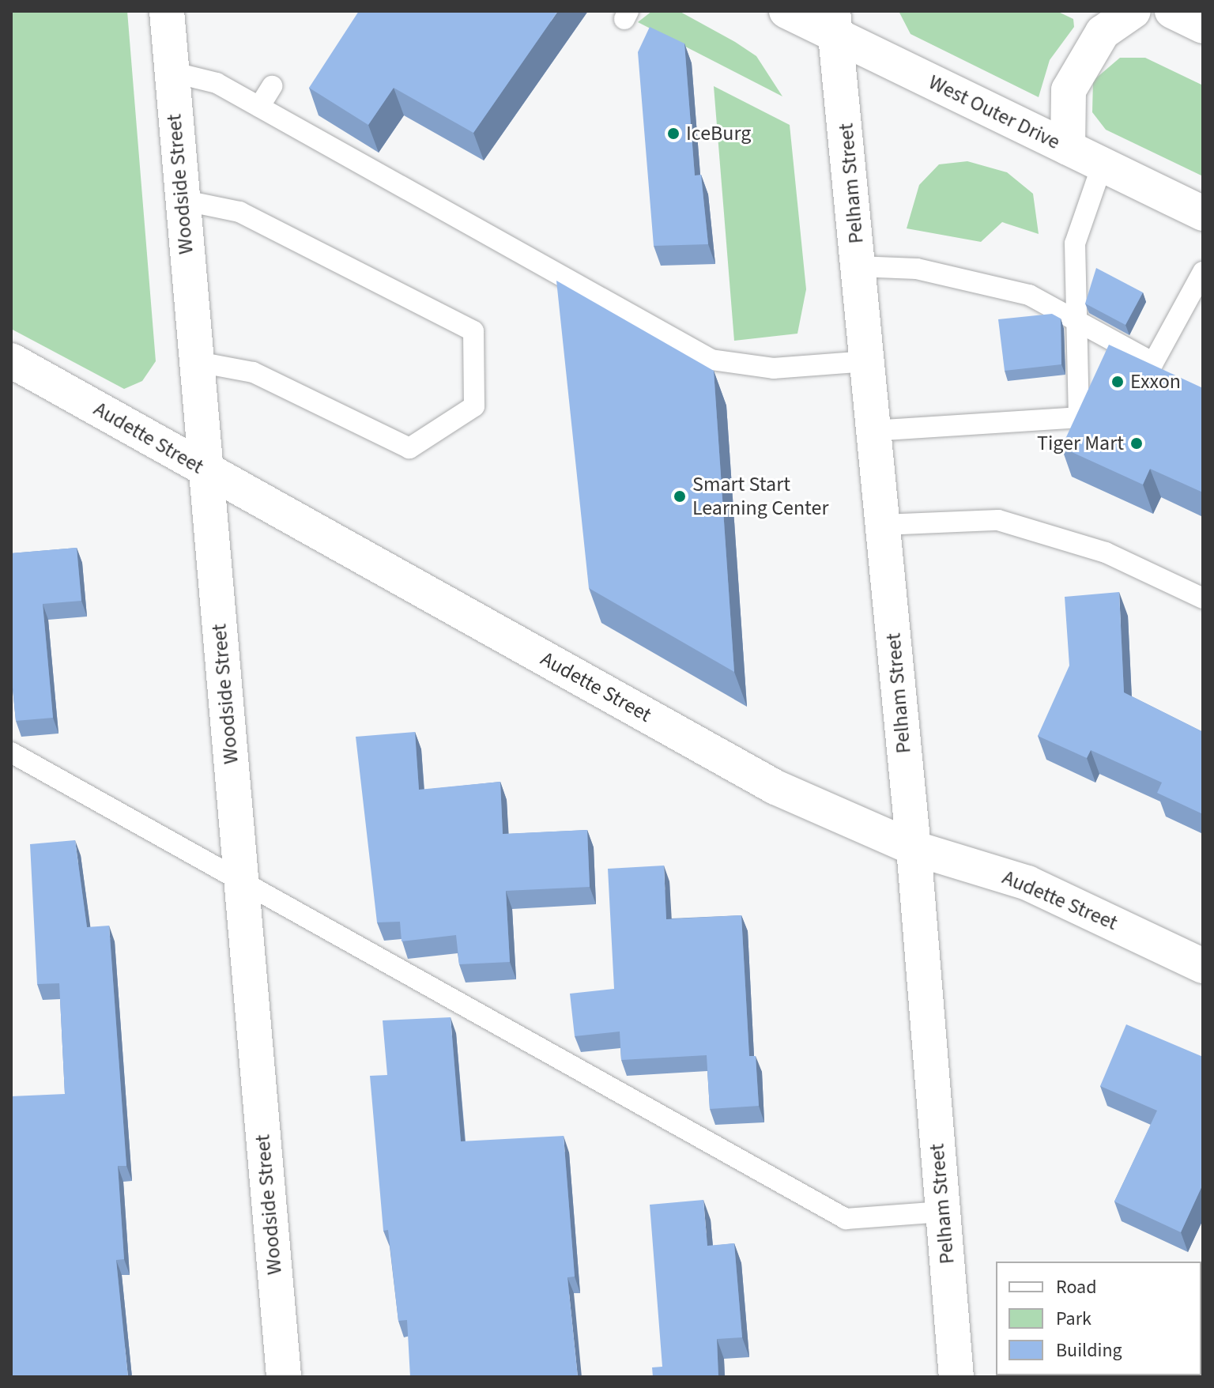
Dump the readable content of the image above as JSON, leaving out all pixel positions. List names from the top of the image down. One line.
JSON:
{"streets":{"street":["West Outer Drive","Pelham Street","Woodside Street","Audette Street"]},"crossings":[["West Outer Drive","Pelham Street"],["Pelham Street","Audette Street"],["Woodside Street","Audette Street"]],"places":["IceBurg","Exxon","Tiger Mart","Smart Start Learning Center"],"legend":["Road","Park","Building"]}
